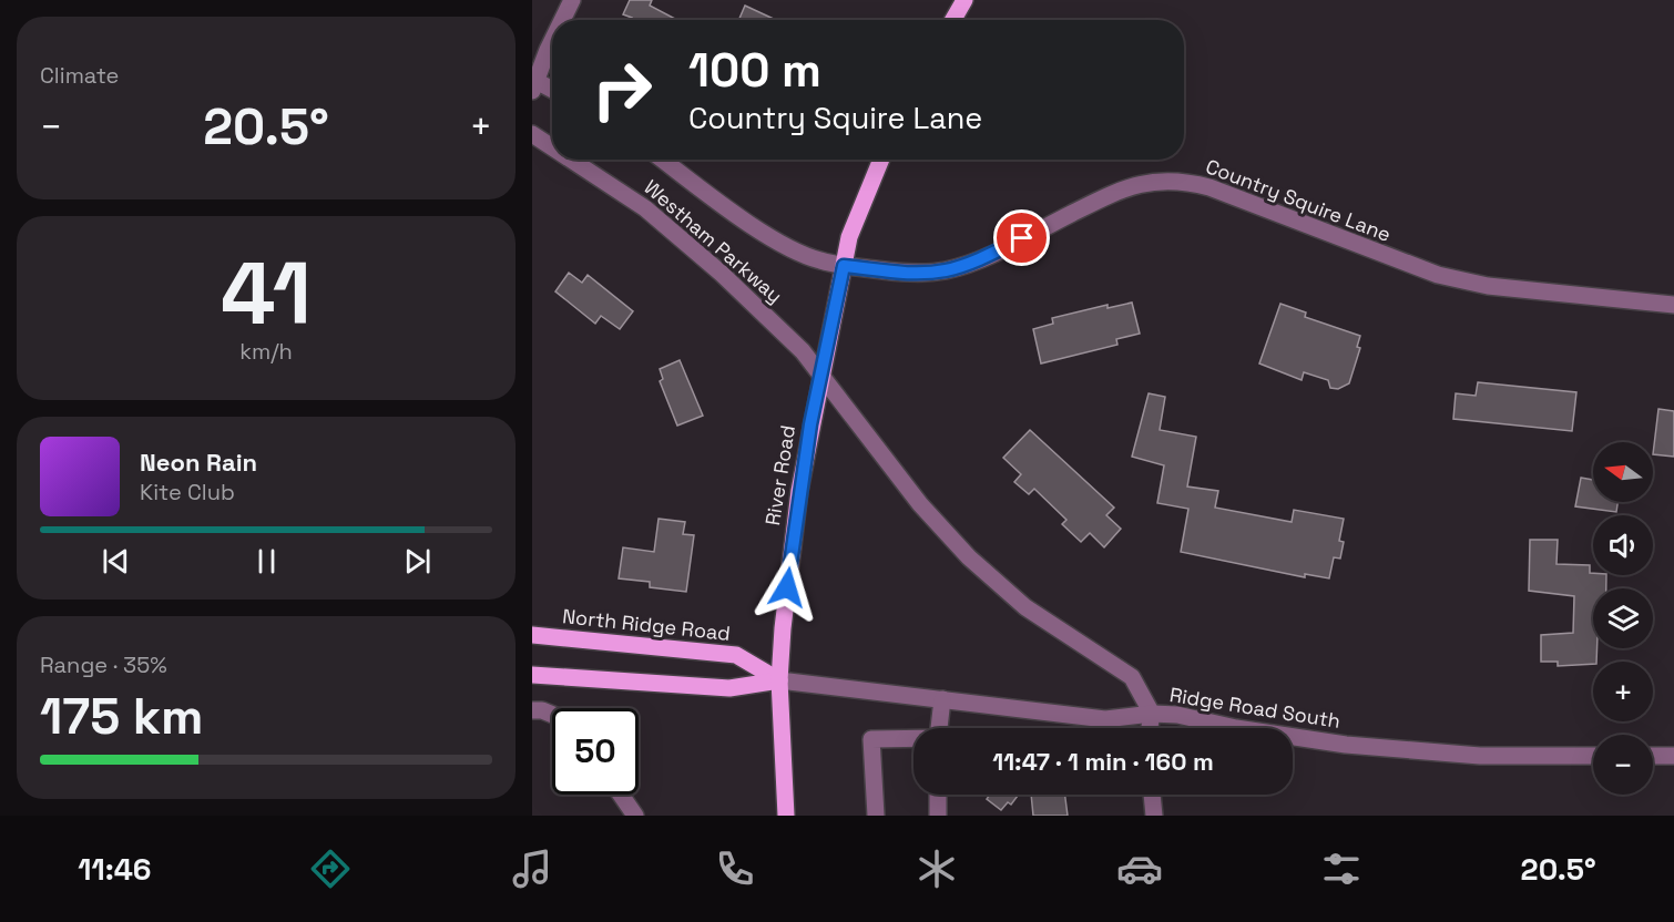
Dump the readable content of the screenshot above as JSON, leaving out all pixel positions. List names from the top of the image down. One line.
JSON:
{"streets":{"main road":["River Road","North Ridge Road"],"street":["Country Squire Lane","Westham Parkway","Ridge Road South"]},"crossings":[["Country Squire Lane","Westham Parkway"],["Country Squire Lane","River Road"],["Westham Parkway","River Road"],["Westham Parkway","Ridge Road South"],["River Road","North Ridge Road"],["River Road","Ridge Road South"],["North Ridge Road","Ridge Road South"]],"north":"left","page":{"tile":["Climate",["41","km/h"],["Range · 35%","175 km"]],"turn":["100 m","Country Squire Lane"],"heat":["−","20.5°","+"],"song":["Neon Rain","Kite Club"],"map_buttons":["+","−"],"limit":"50","trip":"11:47 · 1 min · 160 m","tabs":["11:46","20.5°"]}}
